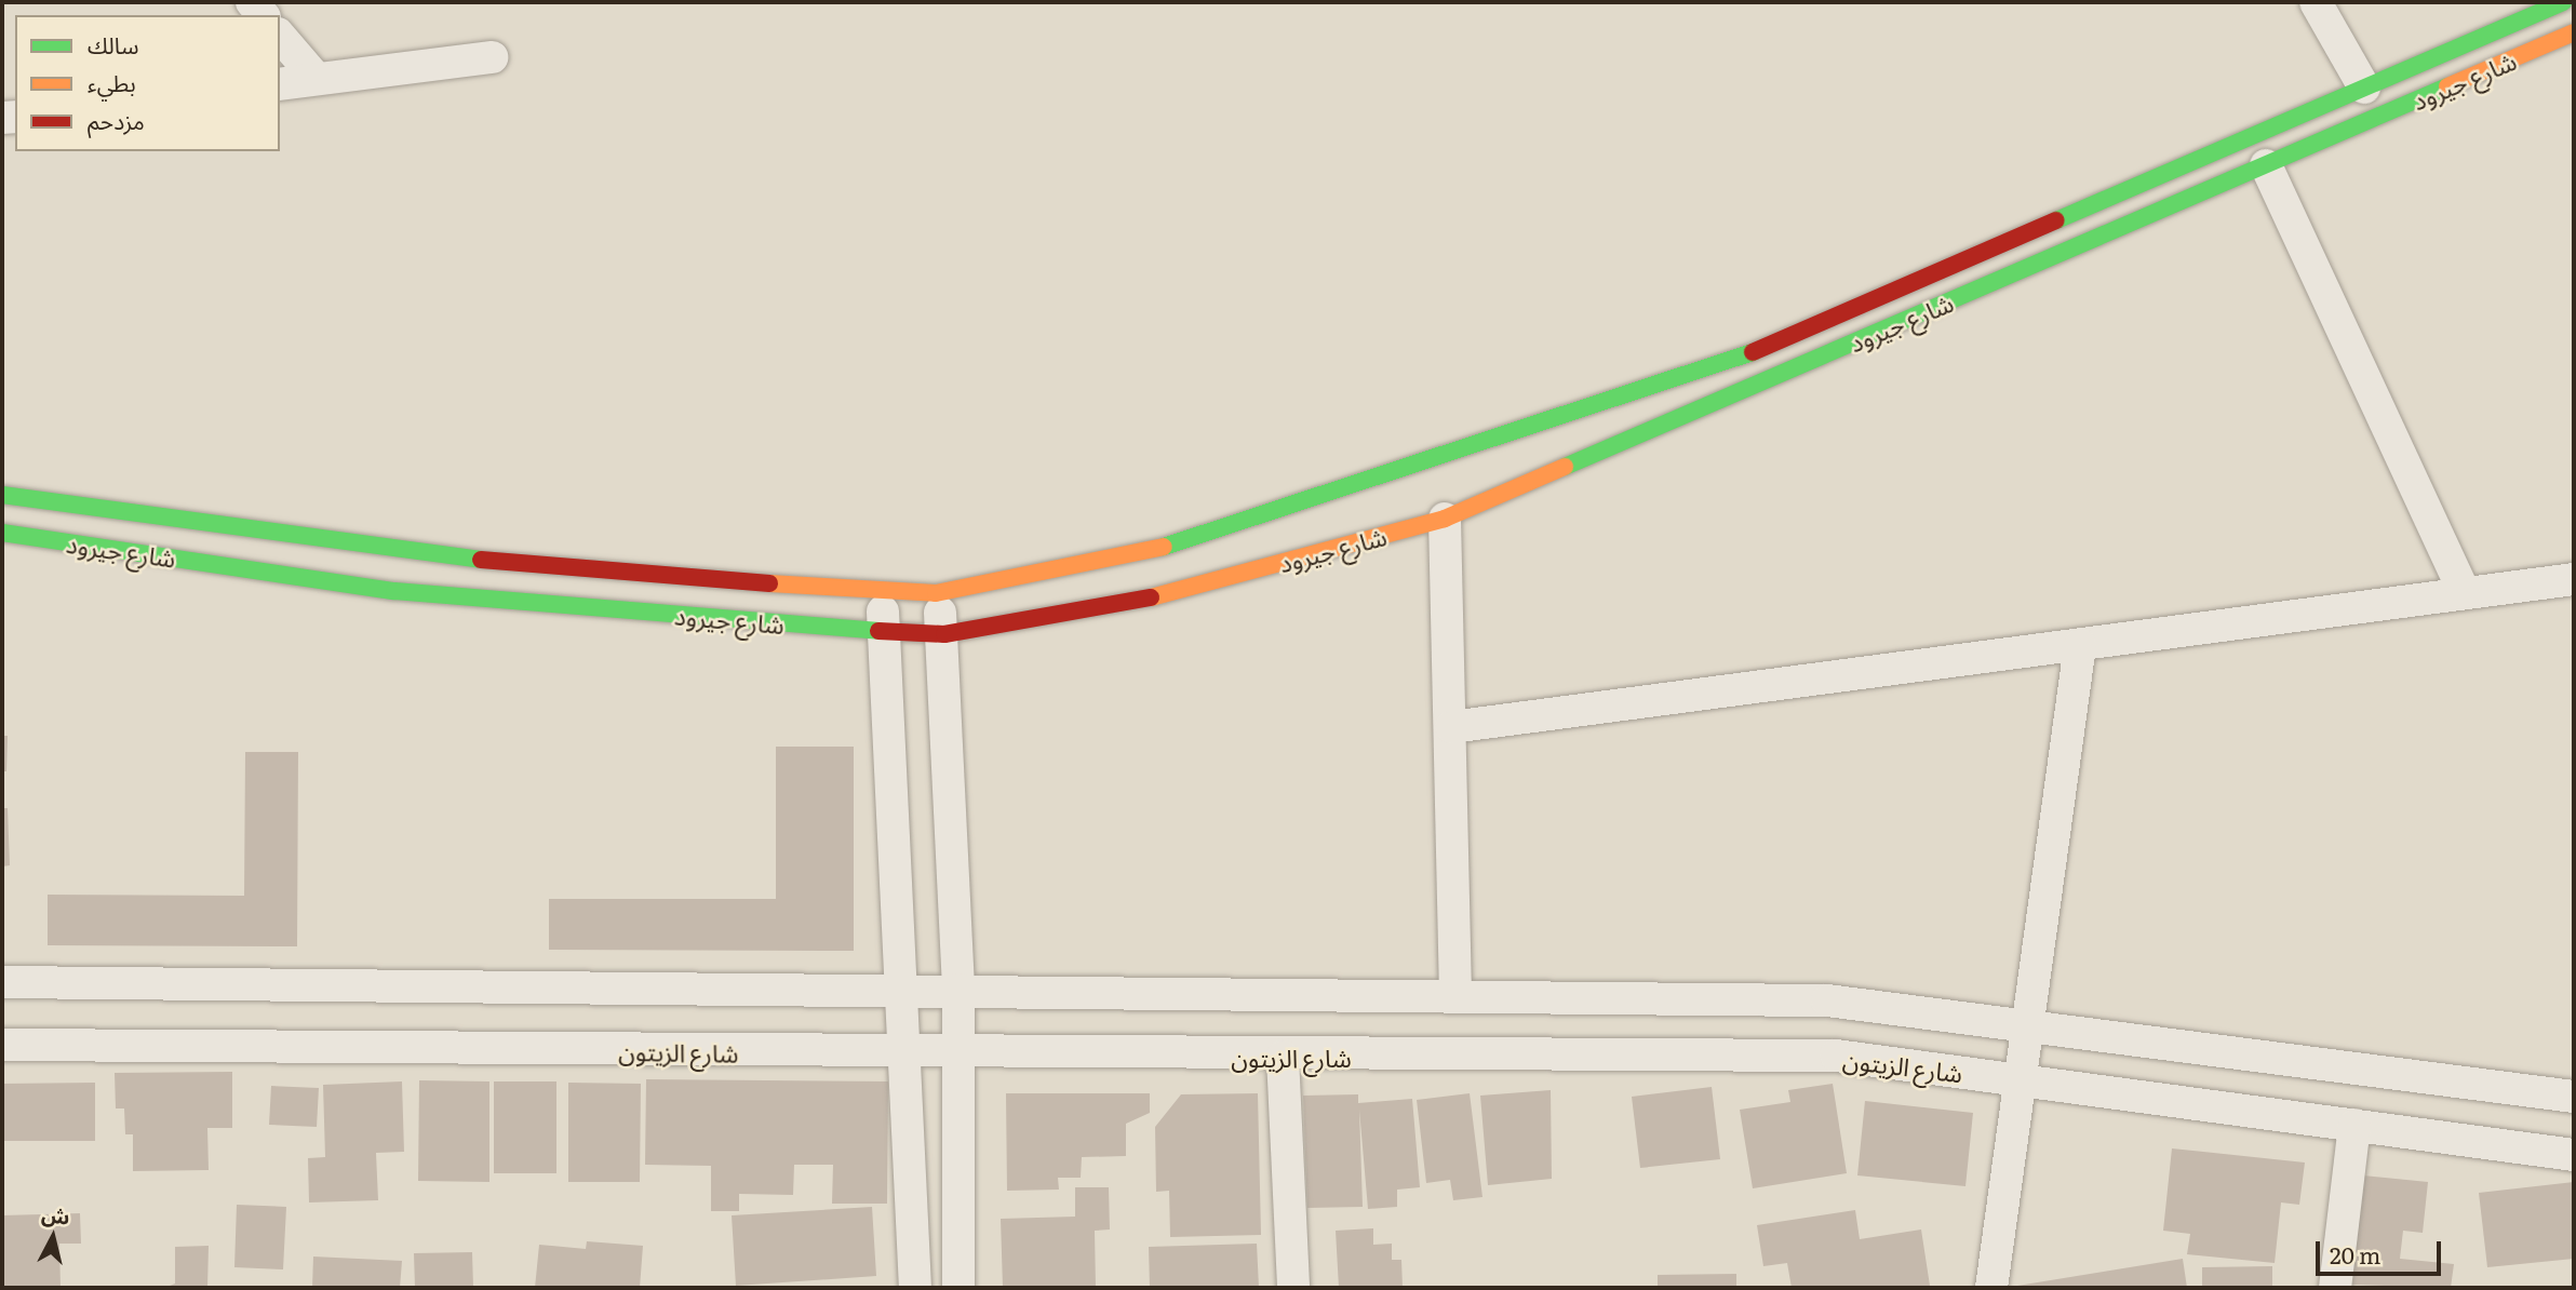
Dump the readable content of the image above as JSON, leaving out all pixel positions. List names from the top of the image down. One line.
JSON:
{"streets":{"main road":["شارع جيرود"],"street":["شارع الزيتون"]},"legend":["سالك","بطيء","مزدحم"],"scale_bar":"20 m","north":"top"}
